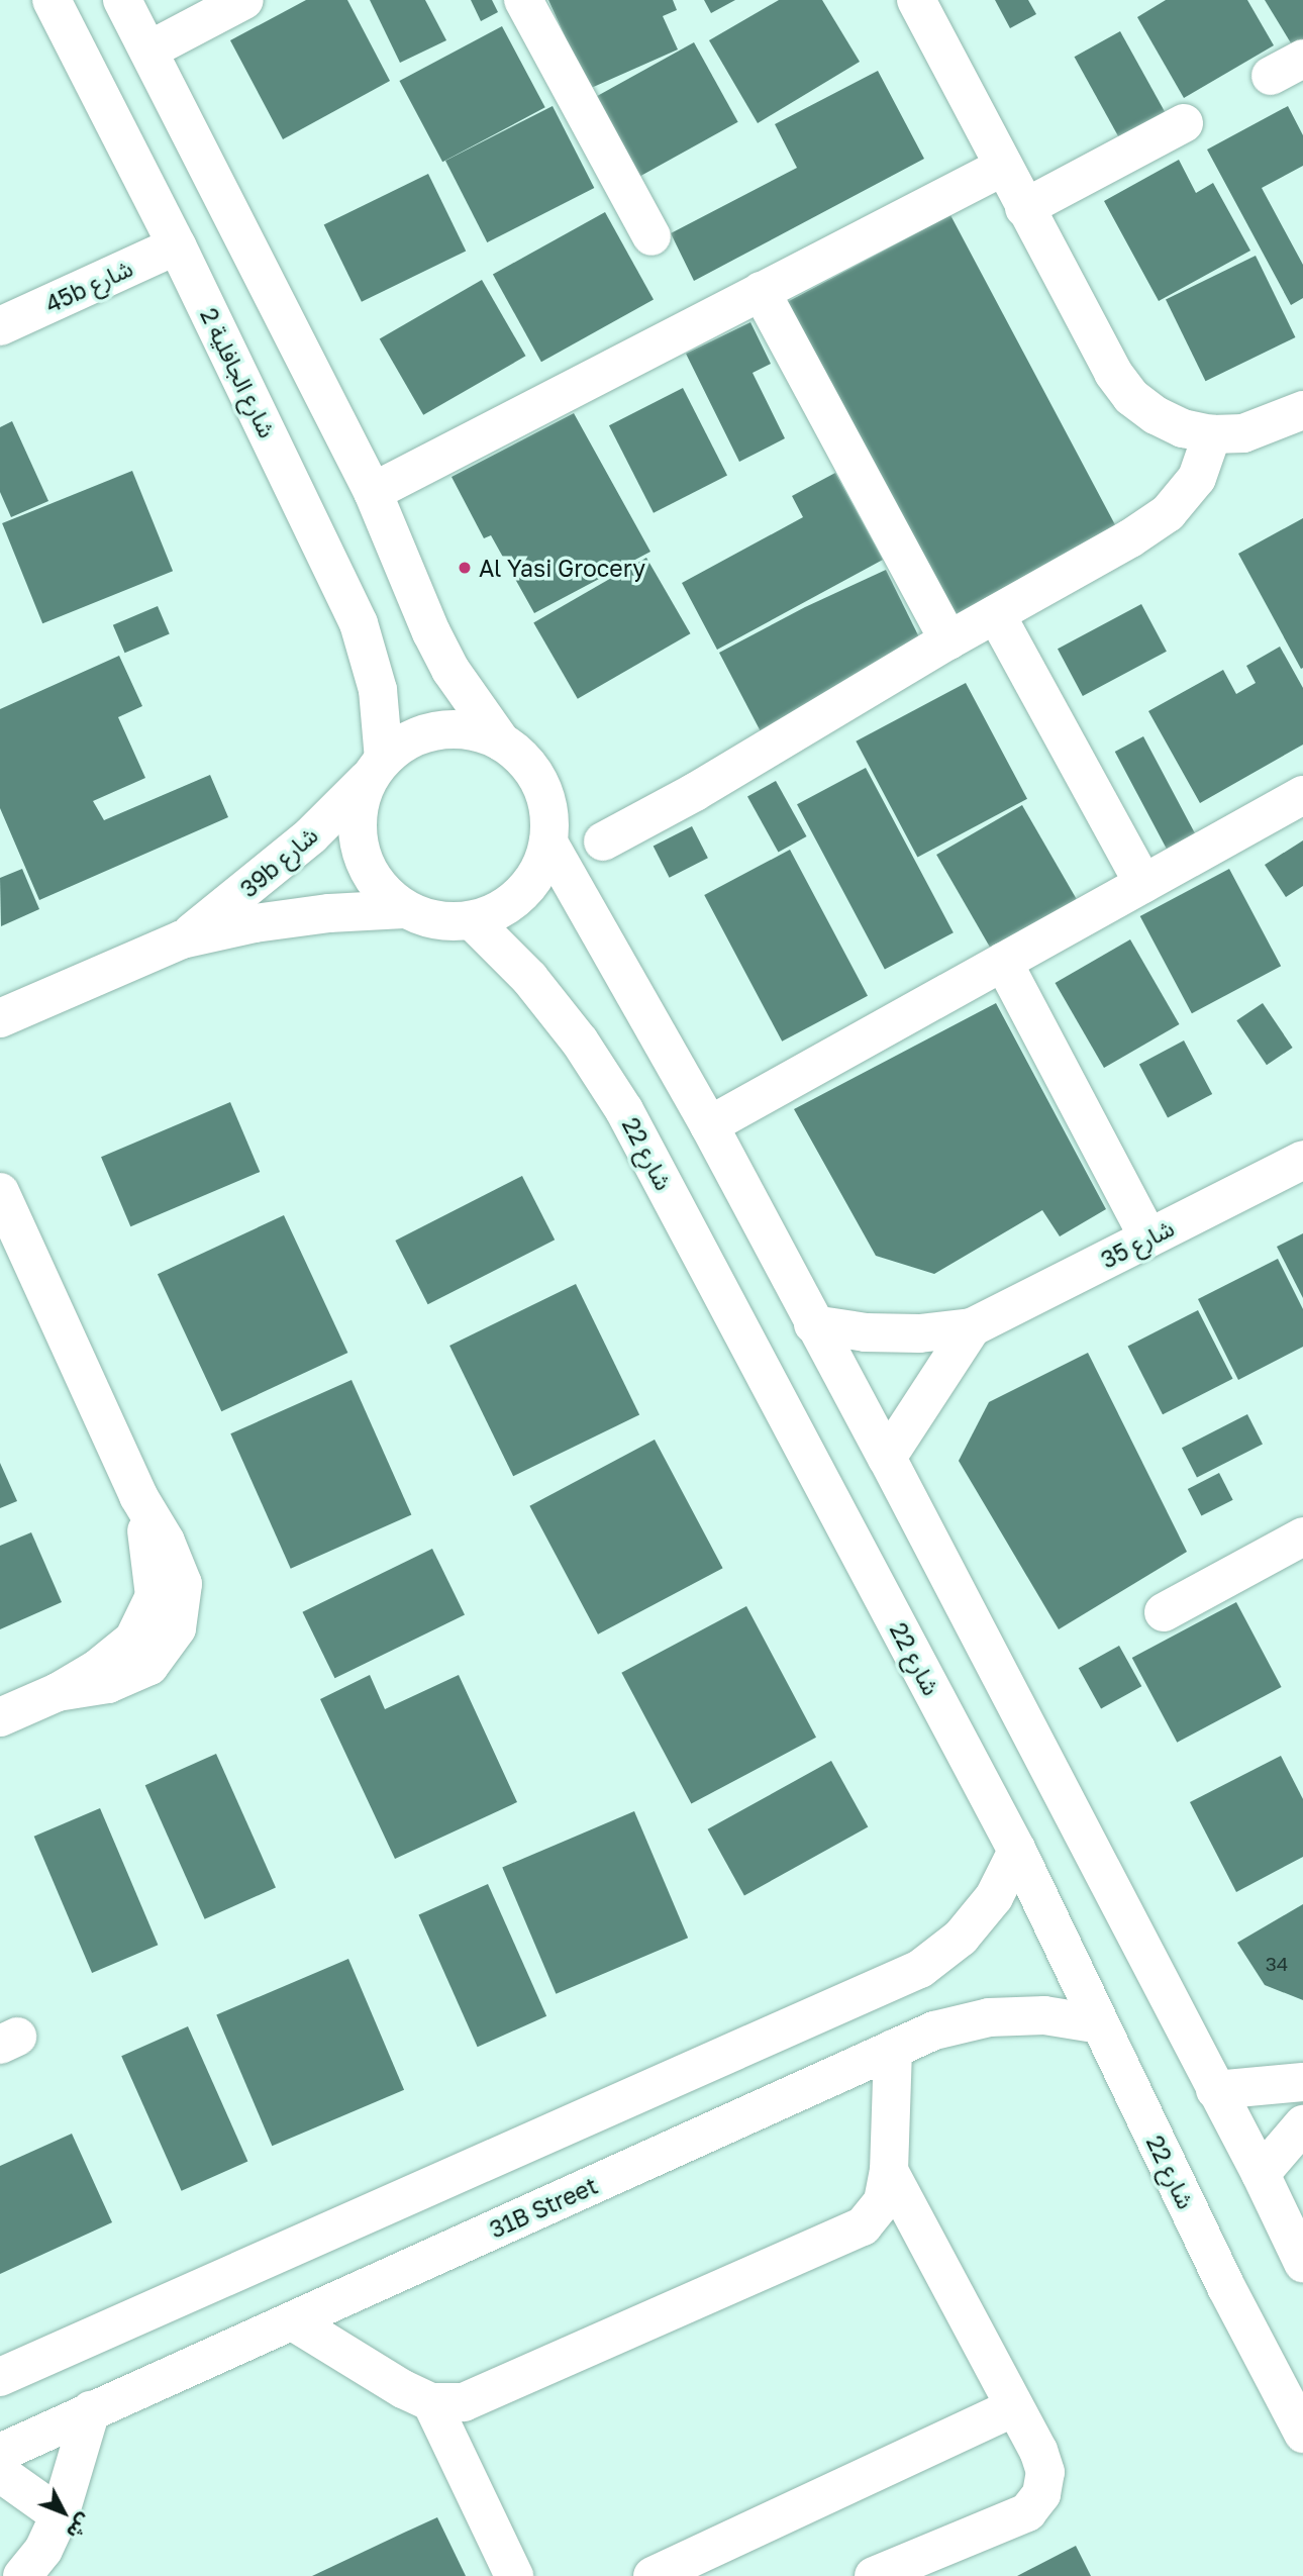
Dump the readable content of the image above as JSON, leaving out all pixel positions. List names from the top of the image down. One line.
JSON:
{"streets":{"street":["45b شارع","شارع الجافلية 2","39b شارع","شارع 22","شارع 35","31B Street"]},"crossings":[["45b شارع","شارع الجافلية 2"],["شارع الجافلية 2","39b شارع"],["شارع الجافلية 2","شارع 22"],["39b شارع","شارع 22"],["شارع 22","31B Street"]],"places":["Al Yasi Grocery"],"house_numbers":["34"],"north":"bottom right"}
